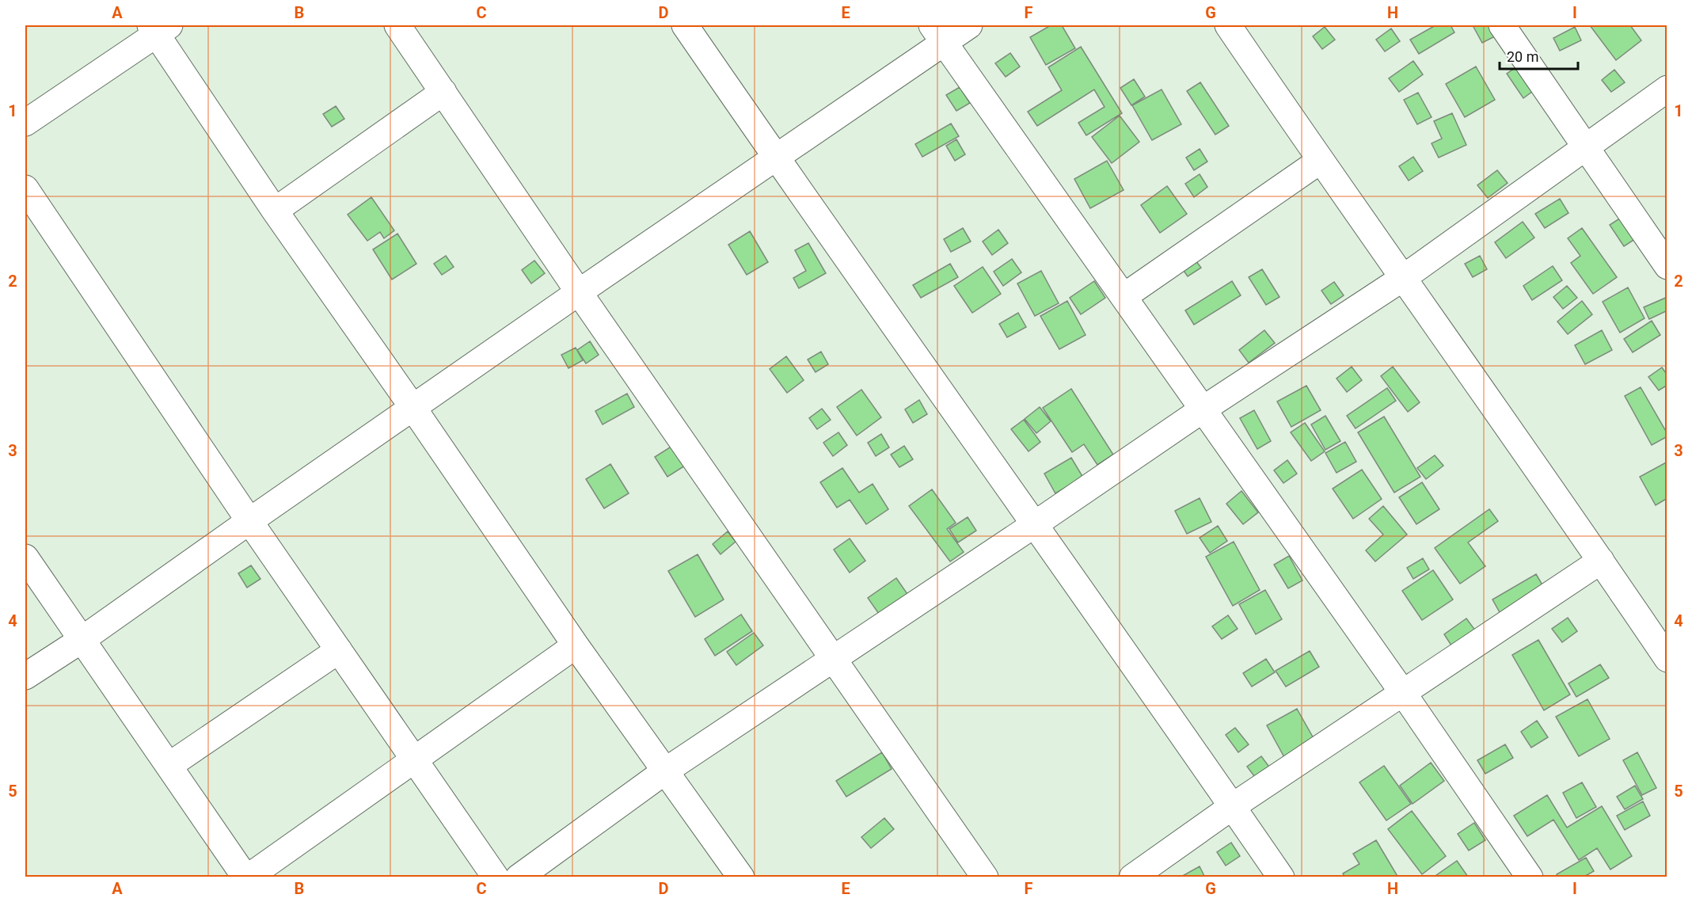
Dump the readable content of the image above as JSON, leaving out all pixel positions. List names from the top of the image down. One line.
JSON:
{"scale_bar":"20 m","grid":{"columns":["A","B","C","D","E","F","G","H","I"],"rows":["1","2","3","4","5"]}}
